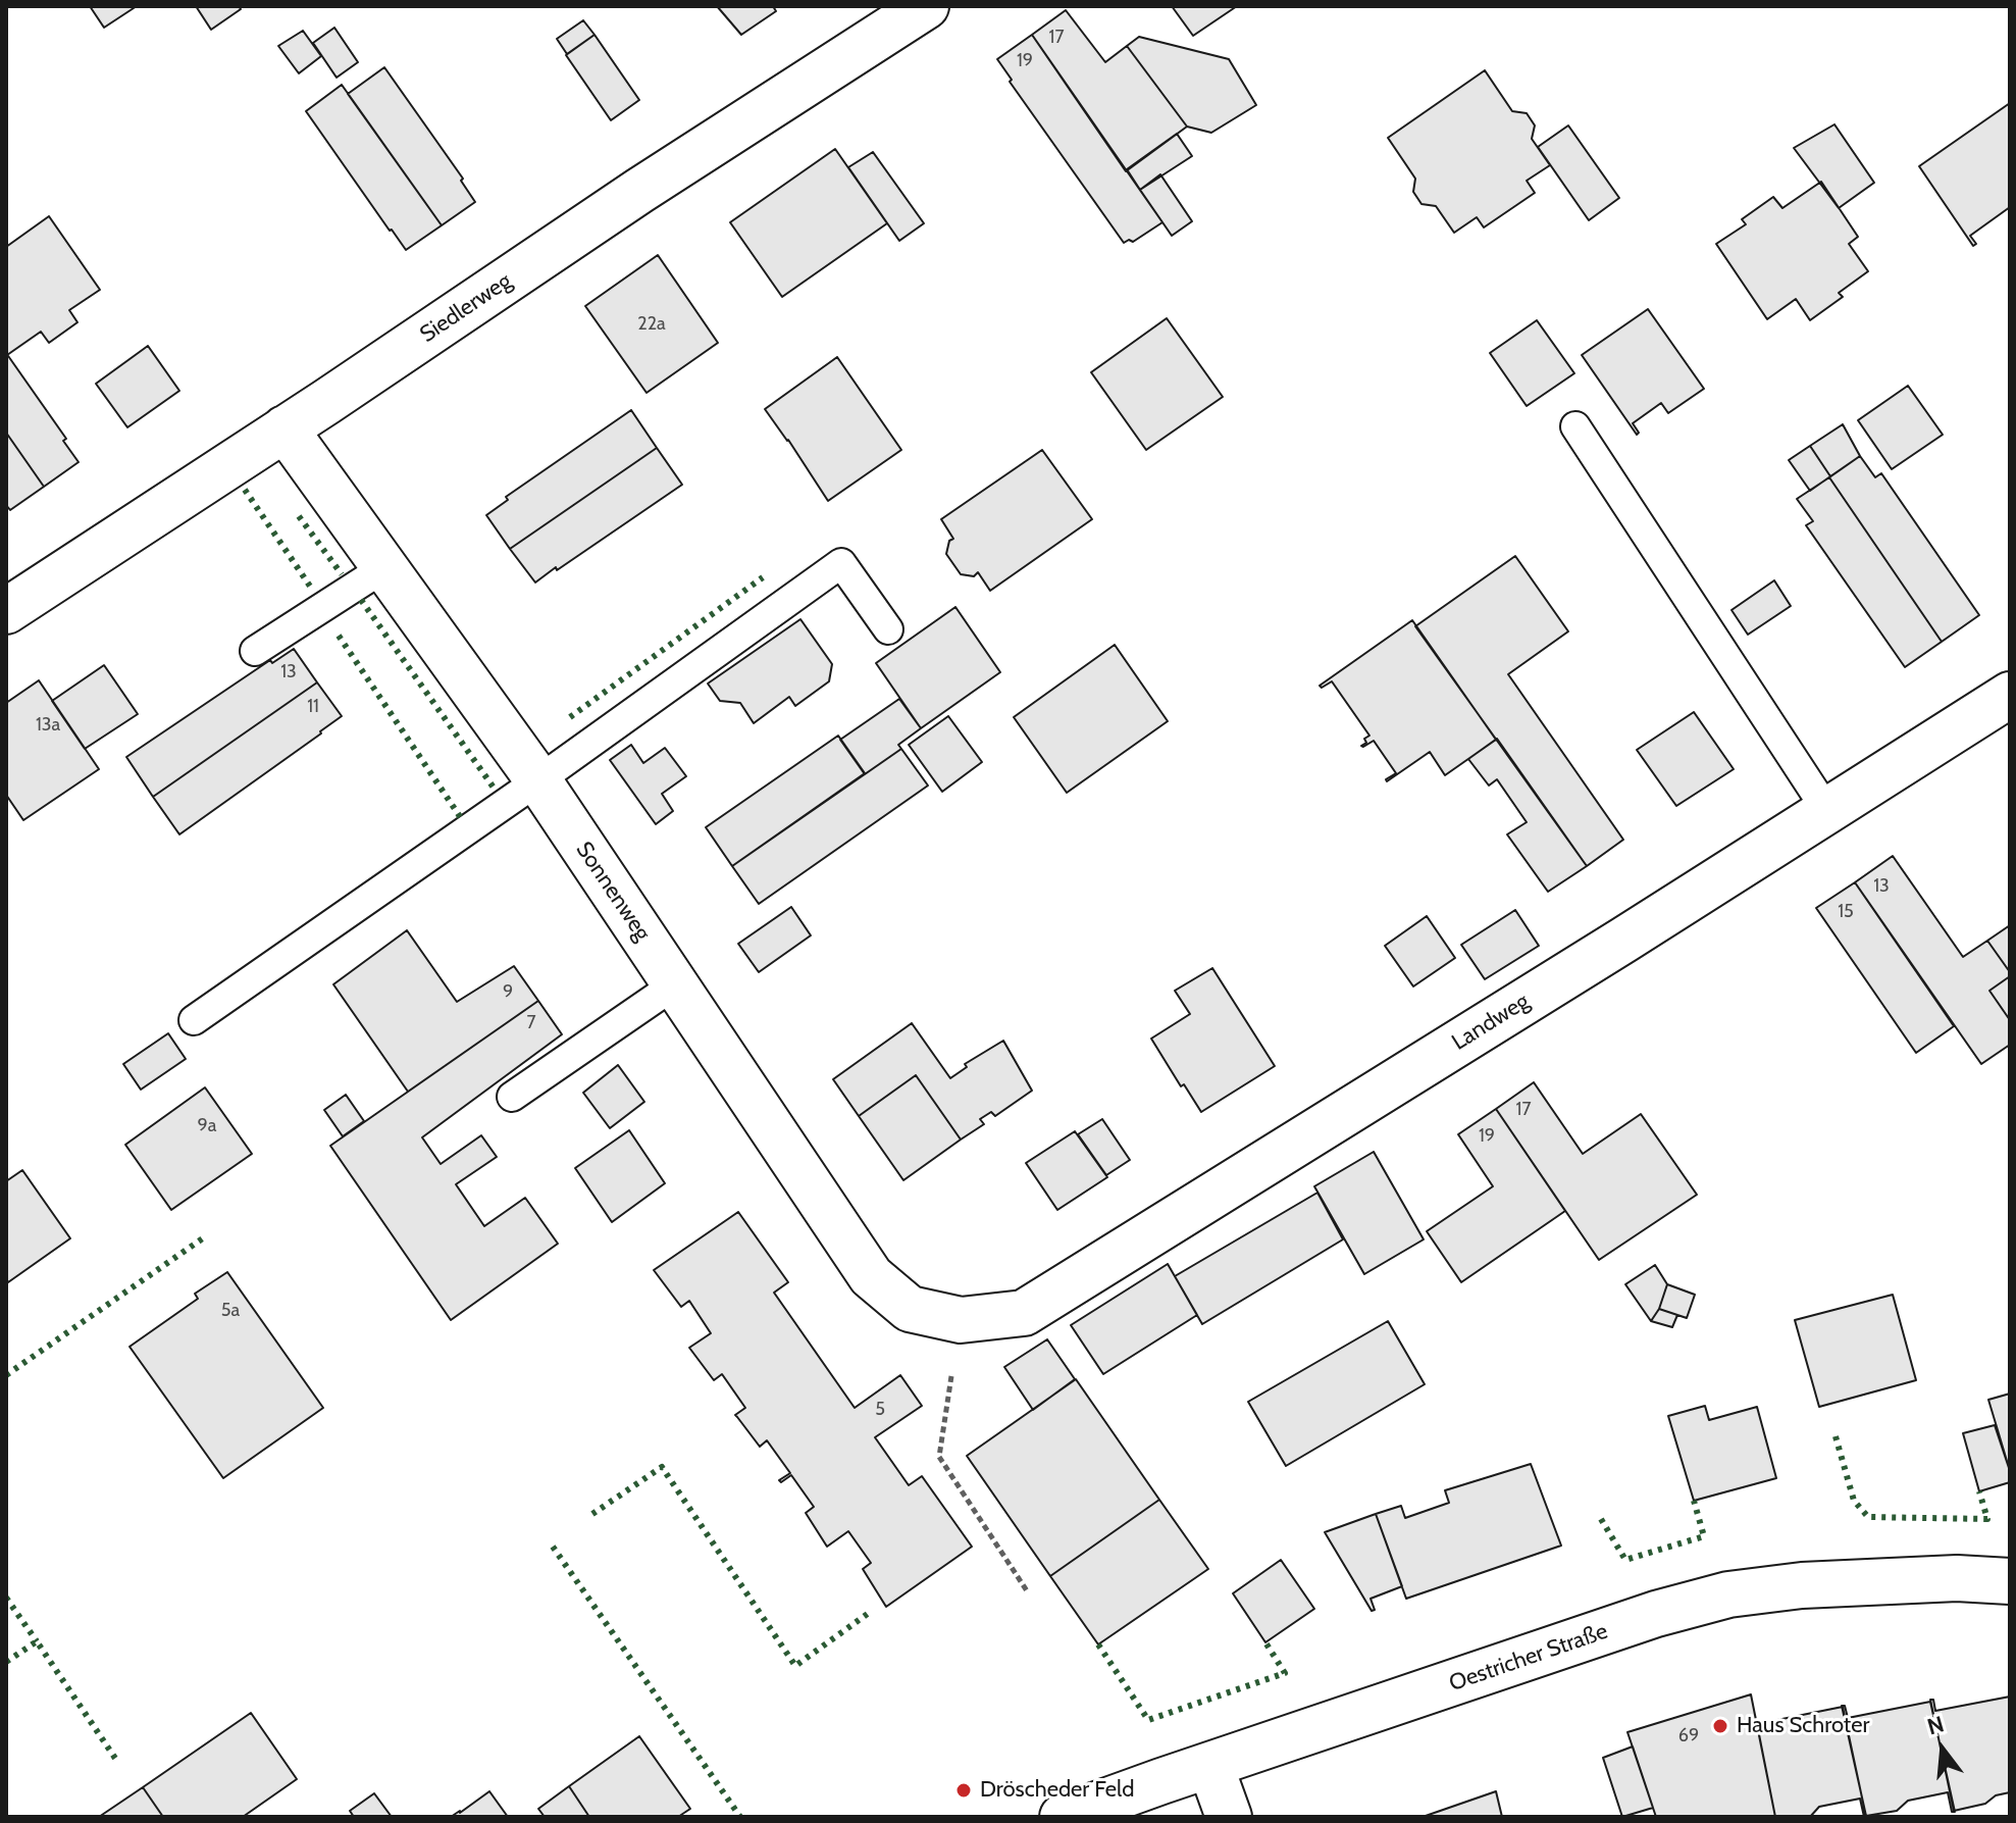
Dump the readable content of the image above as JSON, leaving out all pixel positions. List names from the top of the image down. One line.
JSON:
{"streets":{"street":["Siedlerweg","Sonnenweg","Landweg","Oestricher Straße"]},"crossings":[["Siedlerweg","Sonnenweg"],["Sonnenweg","Landweg"]],"places":["Haus Schroter","Dröscheder Feld"],"house_numbers":["17","19","22a","13","11","13a","13","15","9","7","17","9a","19","5a","5","69"],"north":"top"}
